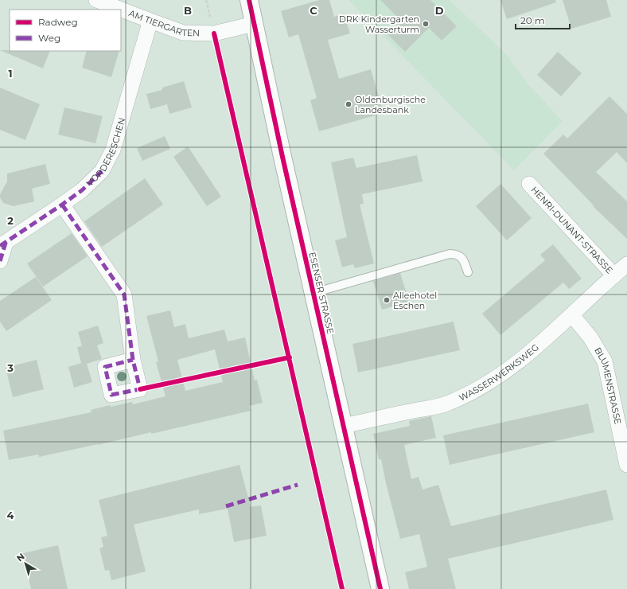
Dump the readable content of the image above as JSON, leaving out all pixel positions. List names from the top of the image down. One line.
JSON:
{"streets":{"main road":["ESENSER STRASSE"],"street":["AM TIERGARTEN","VORDERESCHEN","HENRI-DUNANT-STRASSE","WASSERWERKSWEG","BLUMENSTRASSE"]},"crossings":[["AM TIERGARTEN","VORDERESCHEN"],["AM TIERGARTEN","ESENSER STRASSE"],["HENRI-DUNANT-STRASSE","WASSERWERKSWEG"],["ESENSER STRASSE","WASSERWERKSWEG"],["WASSERWERKSWEG","BLUMENSTRASSE"]],"places":["DRK Kindergarten Wasserturm","Oldenburgische Landesbank","Alleehotel Eschen"],"legend":["Radweg","Weg"],"scale_bar":"20 m","north":"top left","grid":{"columns":["B","C","D"],"rows":["1","2","3","4"]}}
